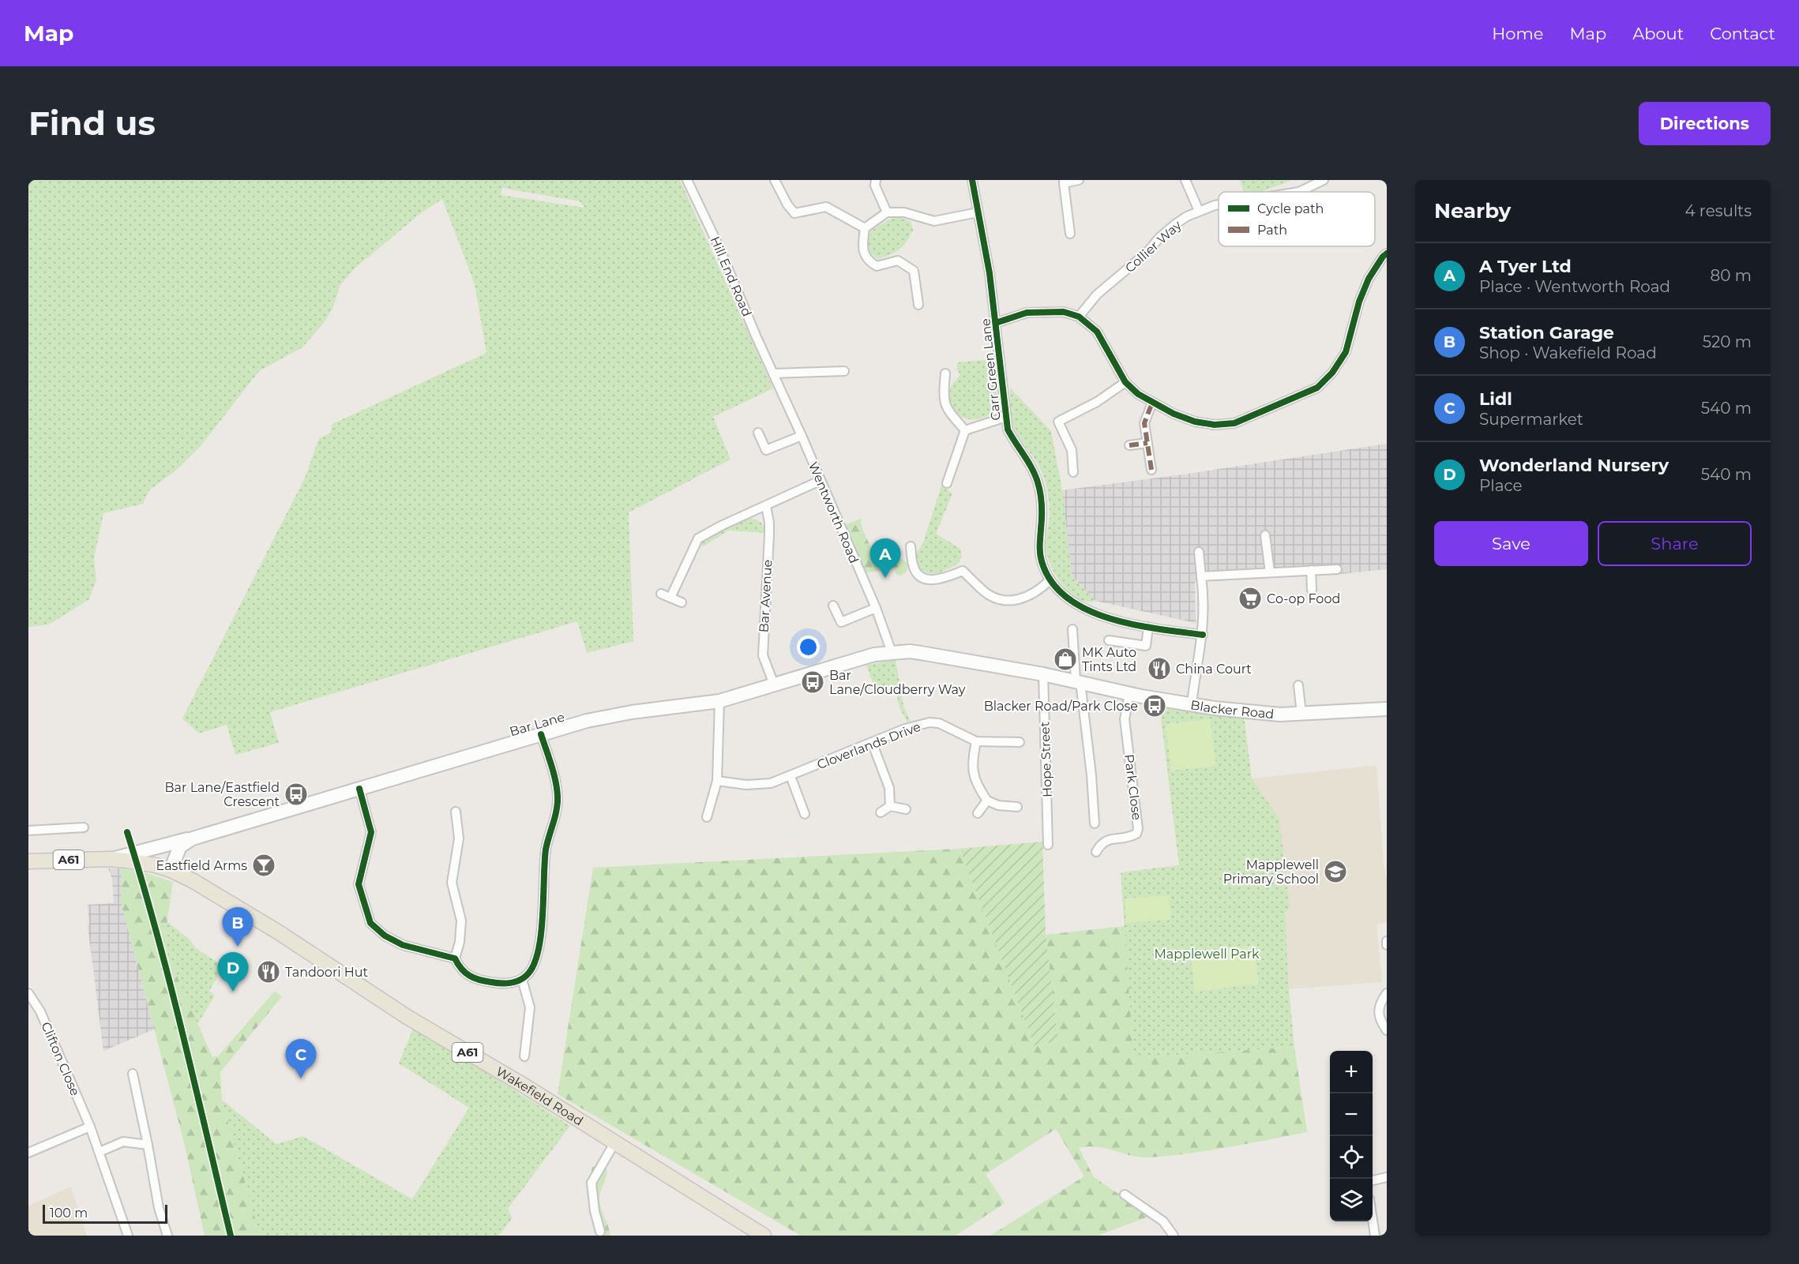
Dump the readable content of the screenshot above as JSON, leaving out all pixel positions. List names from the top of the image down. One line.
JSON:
{"streets":{"main road":["Blacker Road","Bar Lane","A61","Wakefield Road"],"street":["Collier Way","Hill End Road","Carr Green Lane","Wentworth Road","Bar Avenue","Cloverlands Drive","Hope Street","Park Close","Clifton Close"]},"crossings":[["Hill End Road","Wentworth Road"],["Wentworth Road","Blacker Road"],["Wentworth Road","Bar Lane"],["Bar Avenue","Bar Lane"],["Blacker Road","Bar Lane"],["Blacker Road","Hope Street"],["Blacker Road","Park Close"],["Bar Lane","Wakefield Road"]],"parks":["Mapplewell Park"],"places":{"supermarket":["Co-op Food"],"shop":["MK Auto Tints Ltd"],"restaurant":["China Court","Tandoori Hut"],"bus stop":["Bar Lane/Cloudberry Way","Blacker Road/Park Close","Bar Lane/Eastfield Crescent"],"bar":["Eastfield Arms"],"school or university":["Mapplewell Primary School"]},"legend":["Cycle path","Path"],"scale_bar":"100 m","page":{"header":"Map","nav":["Home","Map","About","Contact"],"buttons":["Directions",["Save","Share"]],"title":"Find us","heading":["Nearby","4 results"],"list":[{"mark":"A","name":"A Tyer Ltd","note":"Place · Wentworth Road","value":"80 m"},{"mark":"B","name":"Station Garage","note":"Shop · Wakefield Road","value":"520 m"},{"mark":"C","name":"Lidl","note":"Supermarket","value":"540 m"},{"mark":"D","name":"Wonderland Nursery","note":"Place","value":"540 m"}],"pins":["A","B","D","C"],"map_buttons":["+","−"],"scale":"100 m"}}
